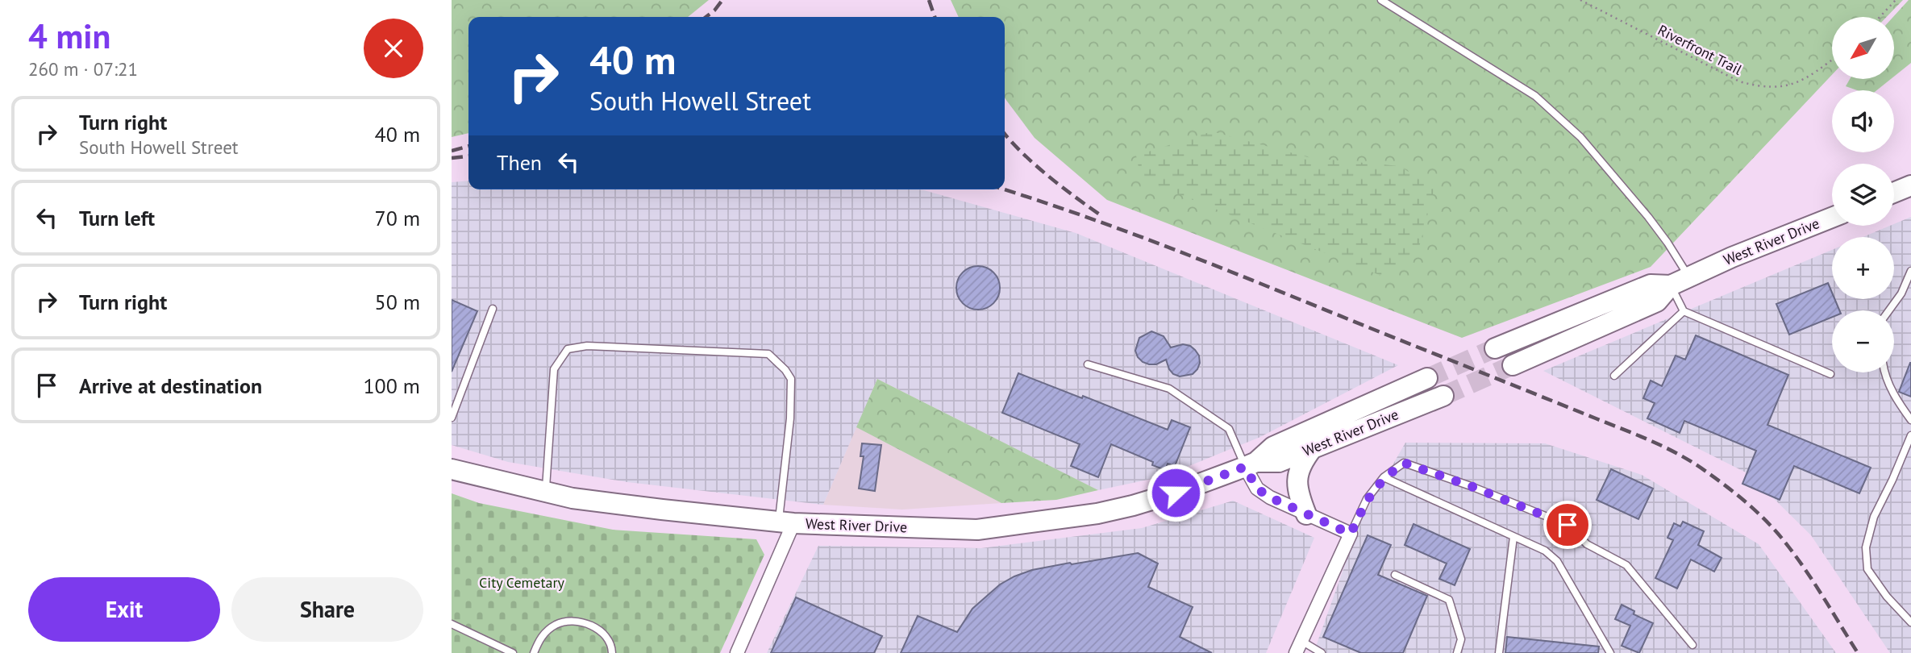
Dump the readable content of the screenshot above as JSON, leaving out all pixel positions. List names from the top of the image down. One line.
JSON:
{"streets":{"main road":["West River Drive"],"path":["Riverfront Trail"]},"parks":["City Cemetary"],"north":"bottom left","page":{"heading":["4 min","260 m · 07:21"],"map_buttons":["+","−"],"turn":["40 m","South Howell Street"],"list":[{"name":"Turn right","note":"South Howell Street","value":"40 m"},{"name":"Turn left","value":"70 m"},{"name":"Turn right","value":"50 m"},{"name":"Arrive at destination","value":"100 m"}],"then":"Then","buttons":["Exit","Share"]}}
